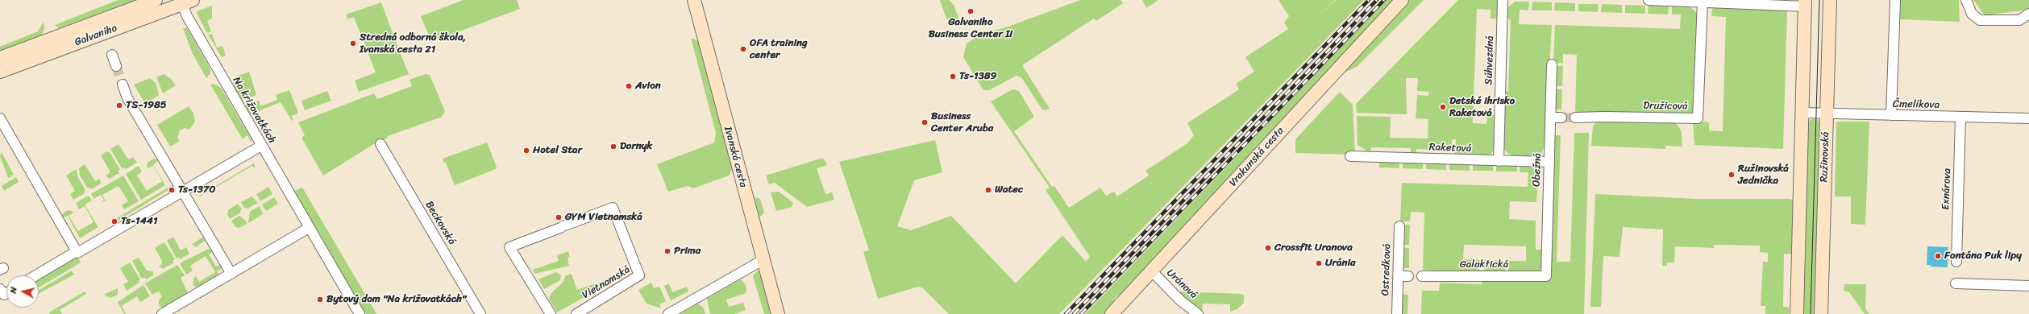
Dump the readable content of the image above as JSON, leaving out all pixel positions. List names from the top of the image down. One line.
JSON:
{"streets":{"street":["Galvaniho","Súhvezdná","Čmelíkova","Družicová","Na križovatkách","Raketová","Ivanská cesta","Vrakunská cesta","Ružinovská","Obežná","Exnárova","Beckovská","Galaktická","Ostredková","Vietnamská","Uránová"]},"crossings":[["Galvaniho","Na križovatkách"],["Súhvezdná","Raketová"],["Čmelíkova","Ružinovská"],["Čmelíkova","Exnárova"],["Raketová","Obežná"],["Vrakunská cesta","Uránová"],["Obežná","Galaktická"]],"places":["Galvaniho Business Center II","Stredná odborná škola, Ivanská cesta 21","OFA training center","Ts-1389","Avion","TS-1985","Detské ihrisko Raketová","Business Center Aruba","Dornyk","Hotel Star","Ružinovská Jednička","Ts-1370","Watec","GYM Vietnamská","Ts-1441","Crossfit Uranova","Prima","Fontána Puk lipy","Uránia","Bytový dom \"Na križovatkách\""],"north":"left"}
